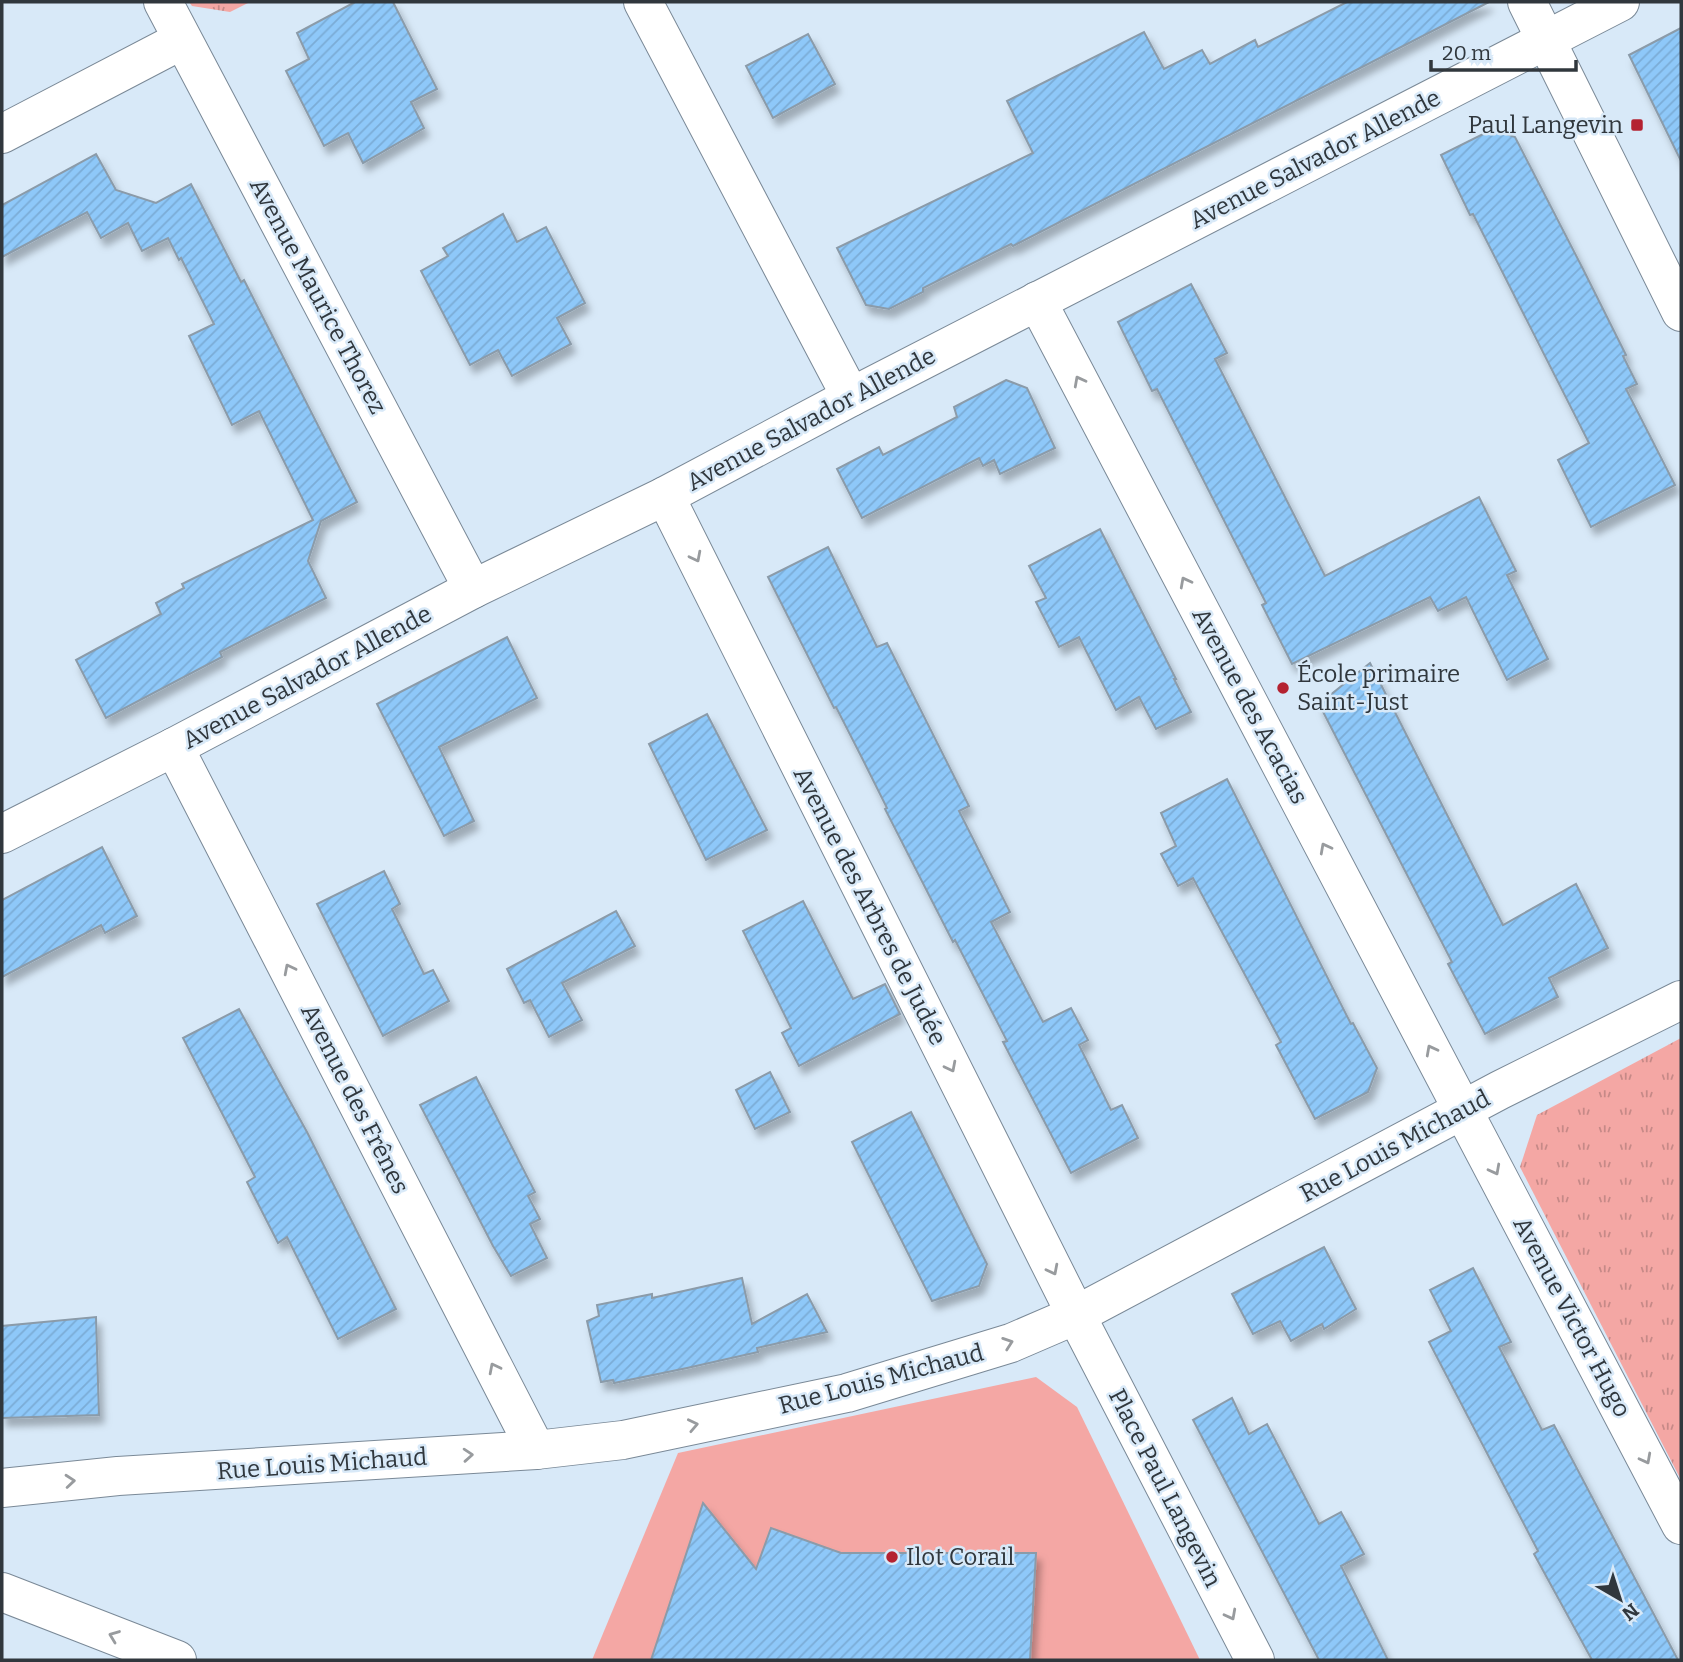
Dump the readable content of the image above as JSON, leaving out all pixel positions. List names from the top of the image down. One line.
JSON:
{"streets":{"street":["Avenue Salvador Allende","Avenue Maurice Thorez","Avenue des Acacias","Avenue des Arbres de Judée","Avenue des Frênes","Rue Louis Michaud","Avenue Victor Hugo","Place Paul Langevin"]},"crossings":[["Avenue Salvador Allende","Avenue Maurice Thorez"],["Avenue Salvador Allende","Avenue des Acacias"],["Avenue Salvador Allende","Avenue des Arbres de Judée"],["Avenue Salvador Allende","Avenue des Frênes"],["Avenue des Acacias","Rue Louis Michaud"],["Avenue des Acacias","Avenue Victor Hugo"],["Avenue des Arbres de Judée","Rue Louis Michaud"],["Avenue des Arbres de Judée","Place Paul Langevin"],["Avenue des Frênes","Rue Louis Michaud"],["Rue Louis Michaud","Avenue Victor Hugo"],["Rue Louis Michaud","Place Paul Langevin"]],"one_way":["Avenue des Acacias","Avenue des Arbres de Judée","Avenue des Frênes","Rue Louis Michaud","Avenue Victor Hugo","Place Paul Langevin"],"places":{"transit":["Paul Langevin"],"other":["École primaire Saint-Just","Ilot Corail"]},"scale_bar":"20 m","north":"bottom right"}
